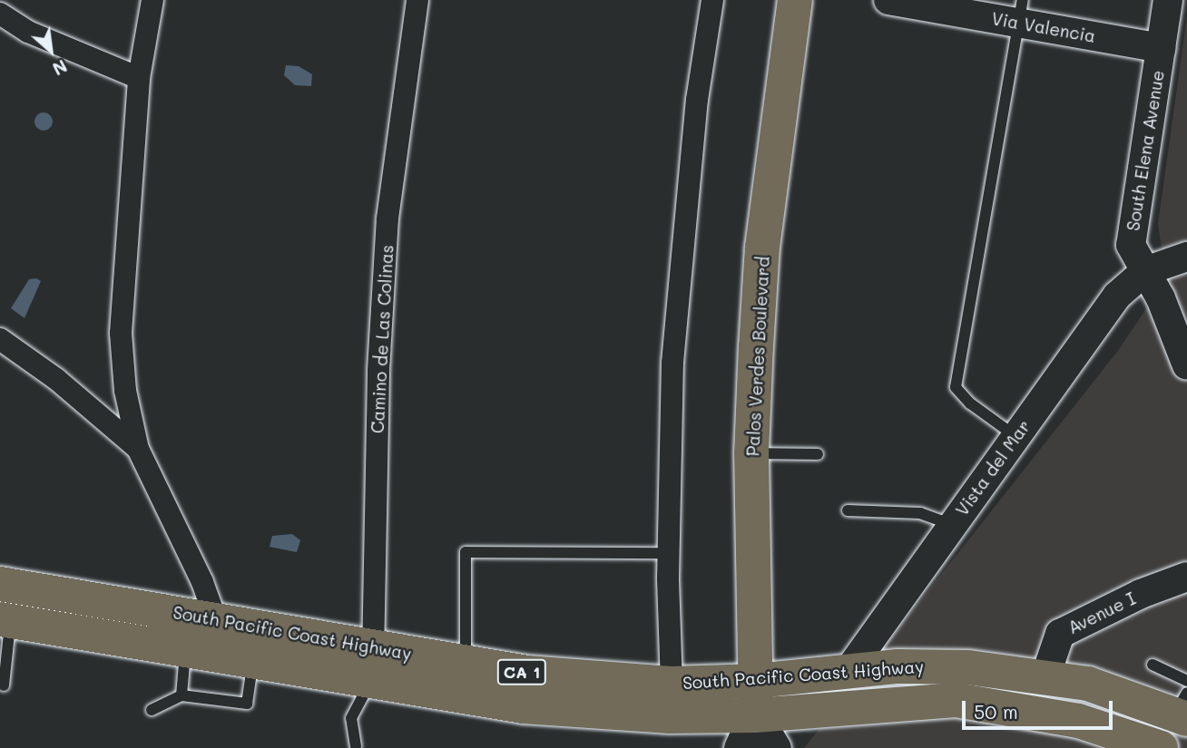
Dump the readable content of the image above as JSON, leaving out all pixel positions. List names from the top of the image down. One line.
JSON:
{"streets":{"main road":["Palos Verdes Boulevard","South Pacific Coast Highway","CA 1"],"street":["Via Valencia","South Elena Avenue","Camino de Las Colinas","Vista del Mar","Avenue I"]},"crossings":[["Via Valencia","South Elena Avenue"],["South Elena Avenue","Vista del Mar"],["Camino de Las Colinas","South Pacific Coast Highway"],["Palos Verdes Boulevard","South Pacific Coast Highway"],["Vista del Mar","South Pacific Coast Highway"],["Avenue I","South Pacific Coast Highway"]],"scale_bar":"50 m","north":"bottom right"}
